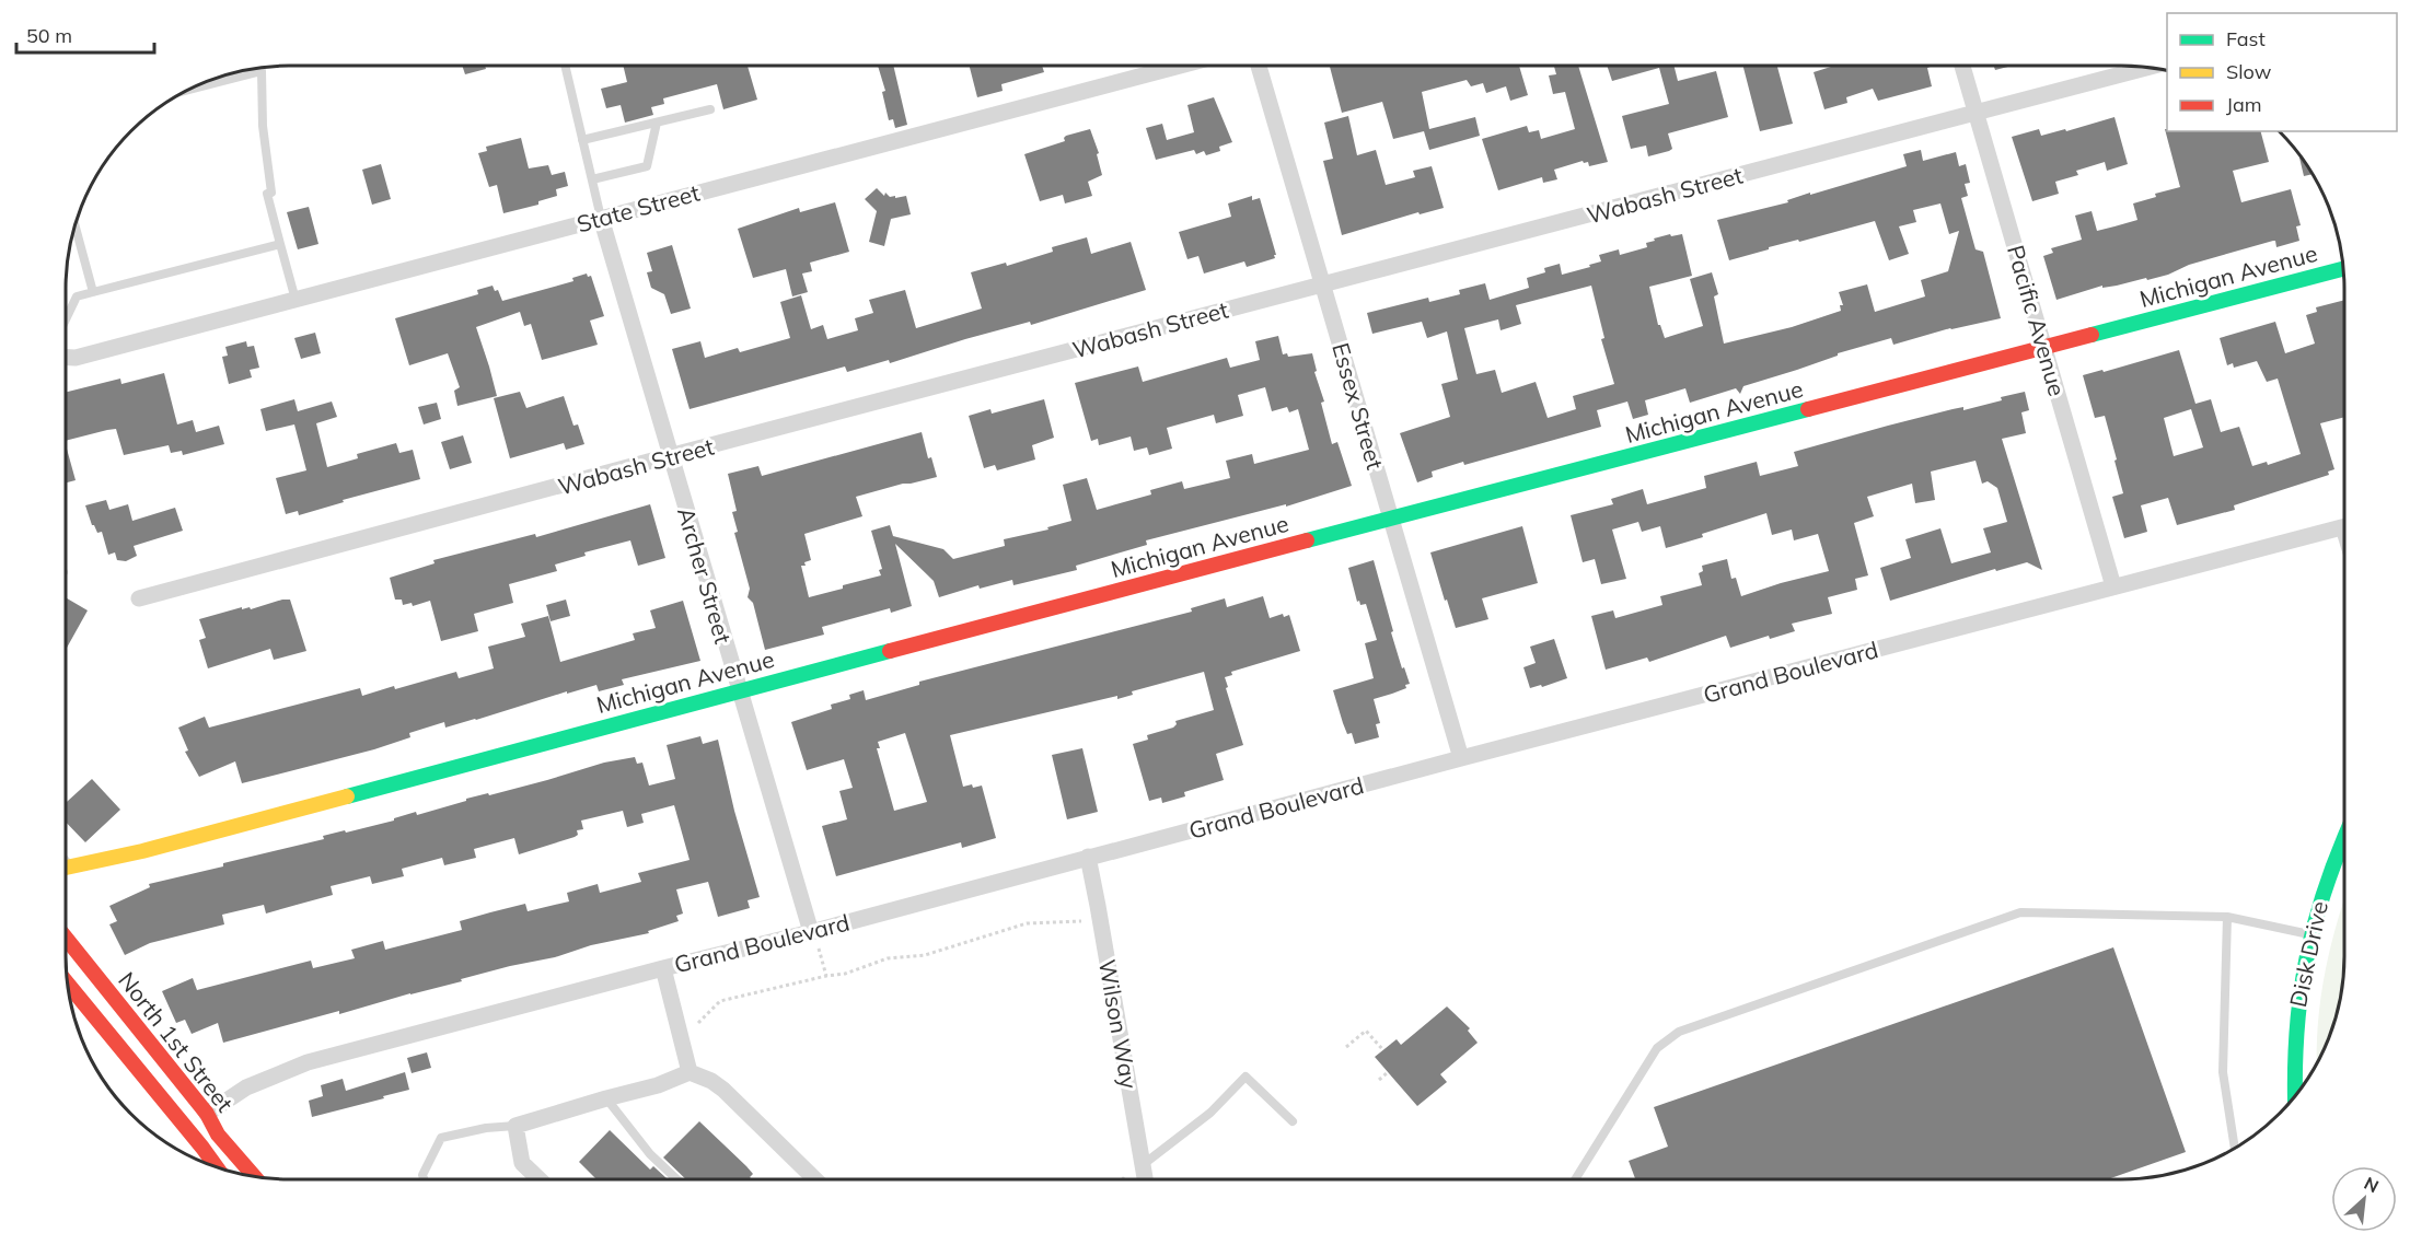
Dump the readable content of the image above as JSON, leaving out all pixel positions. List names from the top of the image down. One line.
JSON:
{"streets":{"street":["Wabash Street","State Street","Michigan Avenue","Pacific Avenue","Essex Street","Archer Street","Grand Boulevard","Disk Drive","Wilson Way","North 1st Street"]},"crossings":[["Wabash Street","Pacific Avenue"],["Wabash Street","Essex Street"],["Wabash Street","Archer Street"],["State Street","Archer Street"],["Michigan Avenue","Pacific Avenue"],["Michigan Avenue","Essex Street"],["Michigan Avenue","Archer Street"],["Pacific Avenue","Grand Boulevard"],["Essex Street","Grand Boulevard"],["Archer Street","Grand Boulevard"],["Grand Boulevard","Wilson Way"],["Grand Boulevard","North 1st Street"]],"legend":["Fast","Slow","Jam"],"scale_bar":"50 m","north":"top right"}
